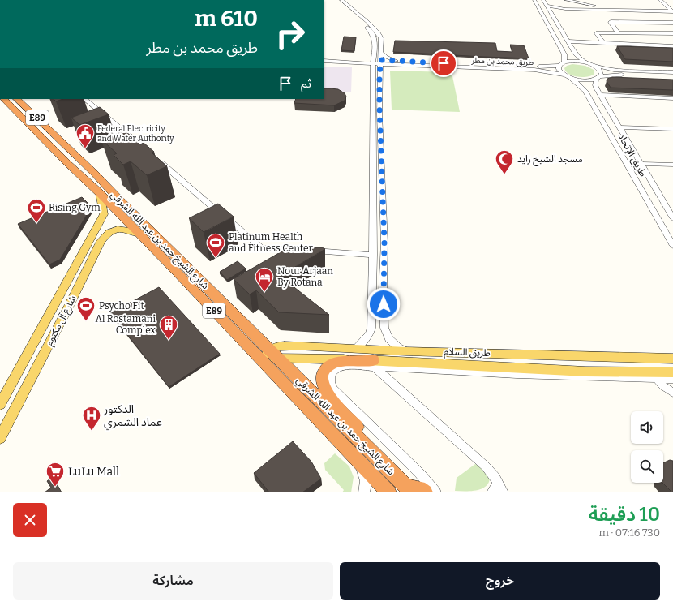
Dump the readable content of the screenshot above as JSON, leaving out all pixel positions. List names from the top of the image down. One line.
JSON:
{"streets":{"highway":["E89","شارع الشيخ حمد بن عبد الله الشرقي"],"main road":["شارع آل مكتوم","طريق السلام"],"street":["طريق محمد بن مطر","طريق اﻹتحاد"]},"crossings":[["طريق محمد بن مطر","طريق اﻹتحاد"],["شارع الشيخ حمد بن عبد الله الشرقي","شارع آل مكتوم"],["شارع الشيخ حمد بن عبد الله الشرقي","طريق السلام"]],"places":{"public building":["Federal Electricity and Water Authority"],"mosque":["مسجد الشيخ زايد"],"sports":["Rising Gym","Platinum Health and Fitness Center","Psycho Fit"],"hotel":["Nour Arjaan By Rotana"],"building":["Al Rostamani Complex"],"hospital":["الدكتور عماد الشمري"],"supermarket":["LuLu Mall"]},"page":{"turn":["610 m","طريق محمد بن مطر"],"then":"ثم","heading":["10 دقيقة","730 m · 07:16"],"buttons":["خروج","مشاركة"]}}
